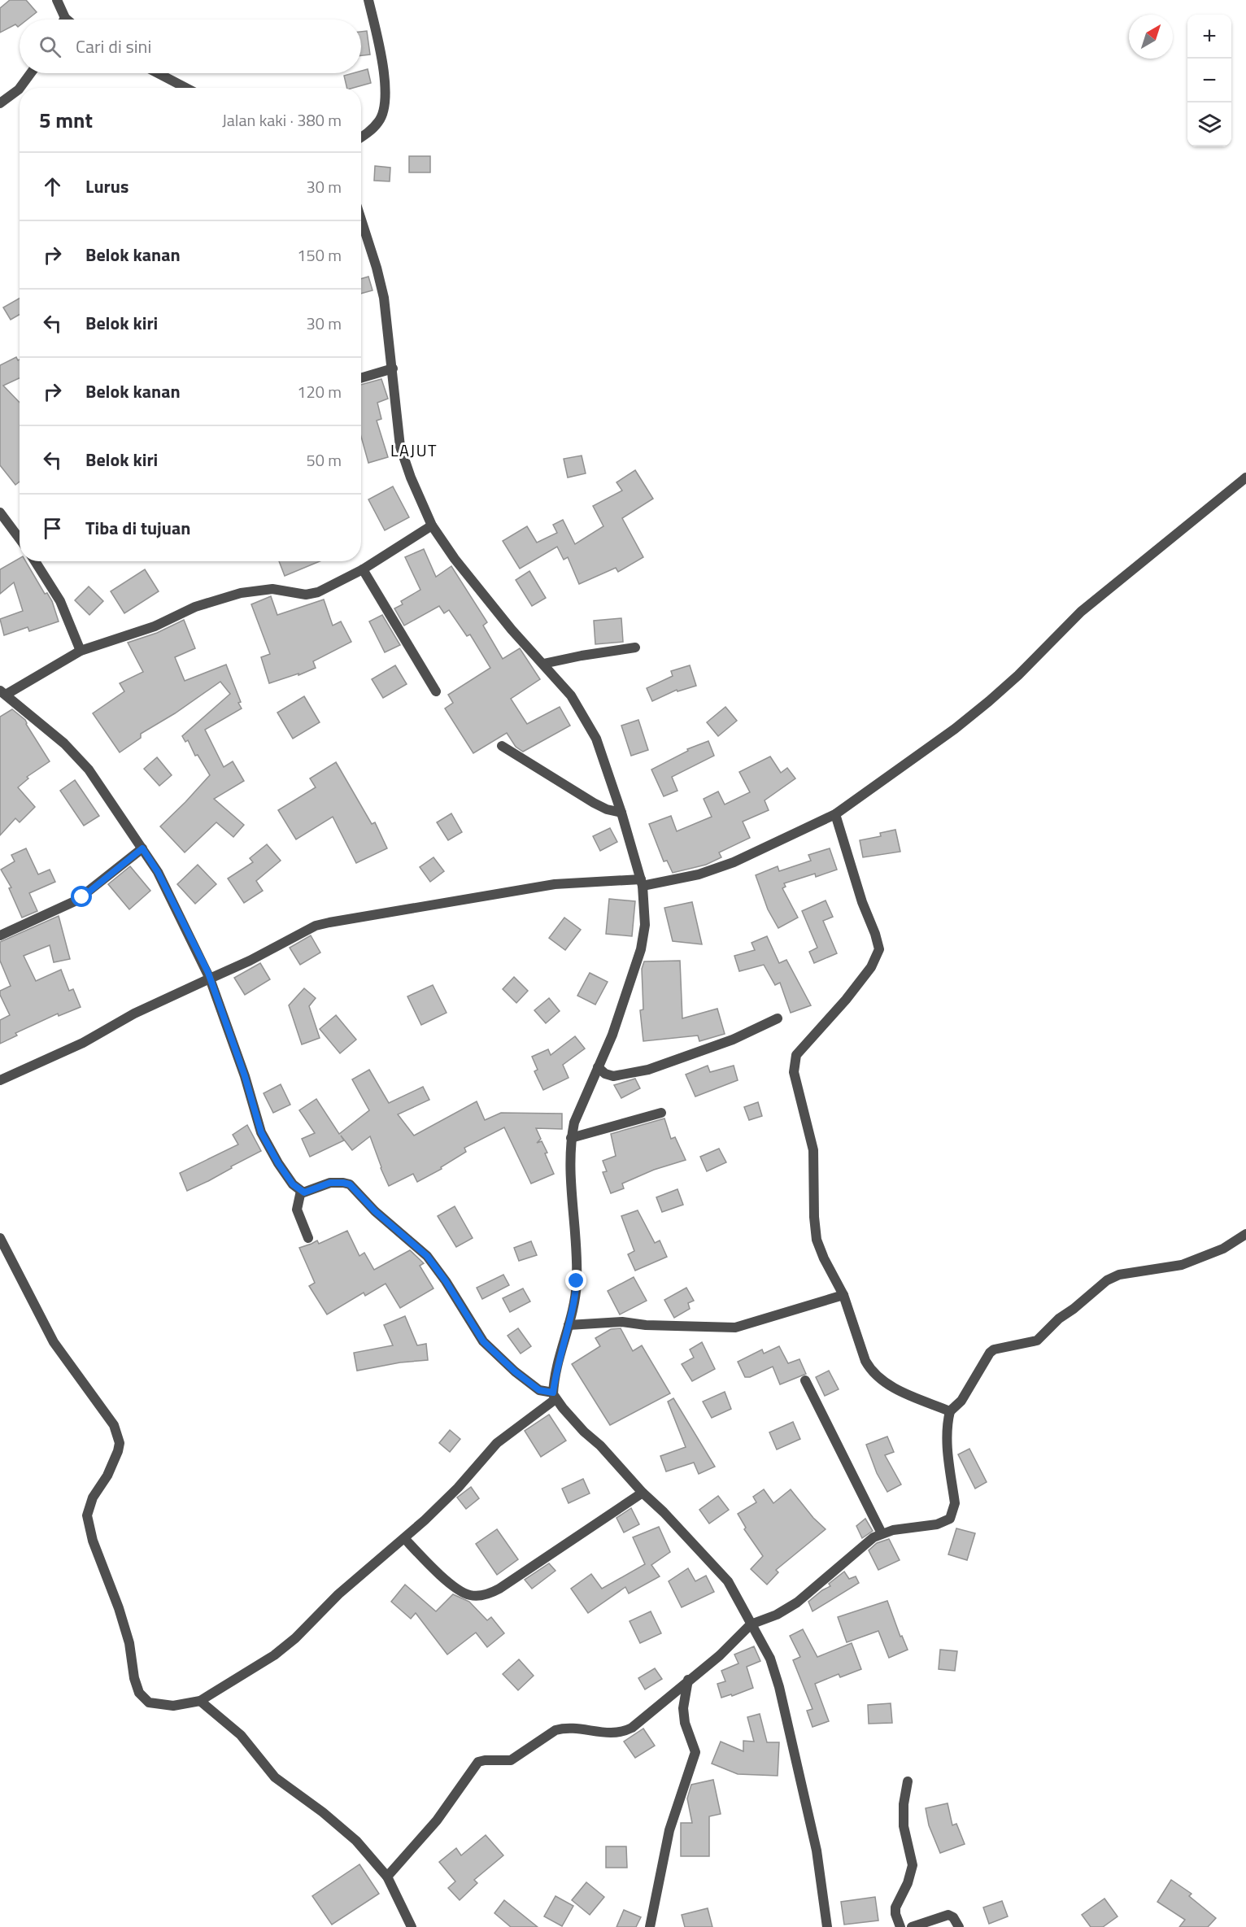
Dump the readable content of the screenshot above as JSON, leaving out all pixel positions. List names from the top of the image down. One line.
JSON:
{"districts":["LAJUT"],"north":"top right","page":{"map_buttons":["+","−"],"search":"Cari di sini","heading":["5 mnt","Jalan kaki · 380 m"],"list":[["Lurus","30 m"],["Belok kanan","150 m"],["Belok kiri","30 m"],["Belok kanan","120 m"],["Belok kiri","50 m"],"Tiba di tujuan"]}}
